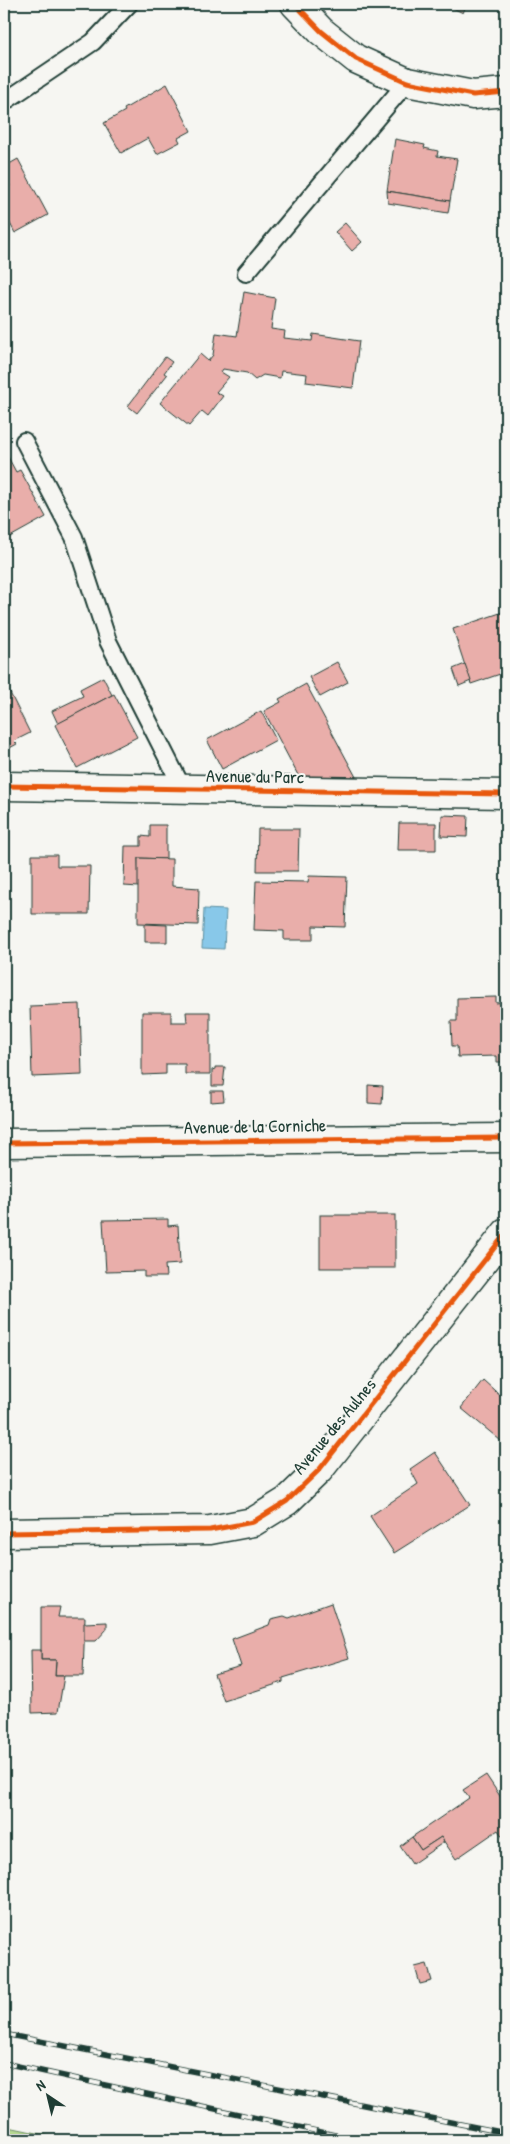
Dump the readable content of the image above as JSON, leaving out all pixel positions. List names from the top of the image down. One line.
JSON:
{"streets":{"street":["Avenue du Parc","Avenue de la Corniche","Avenue des Aulnes"]},"north":"top left"}
